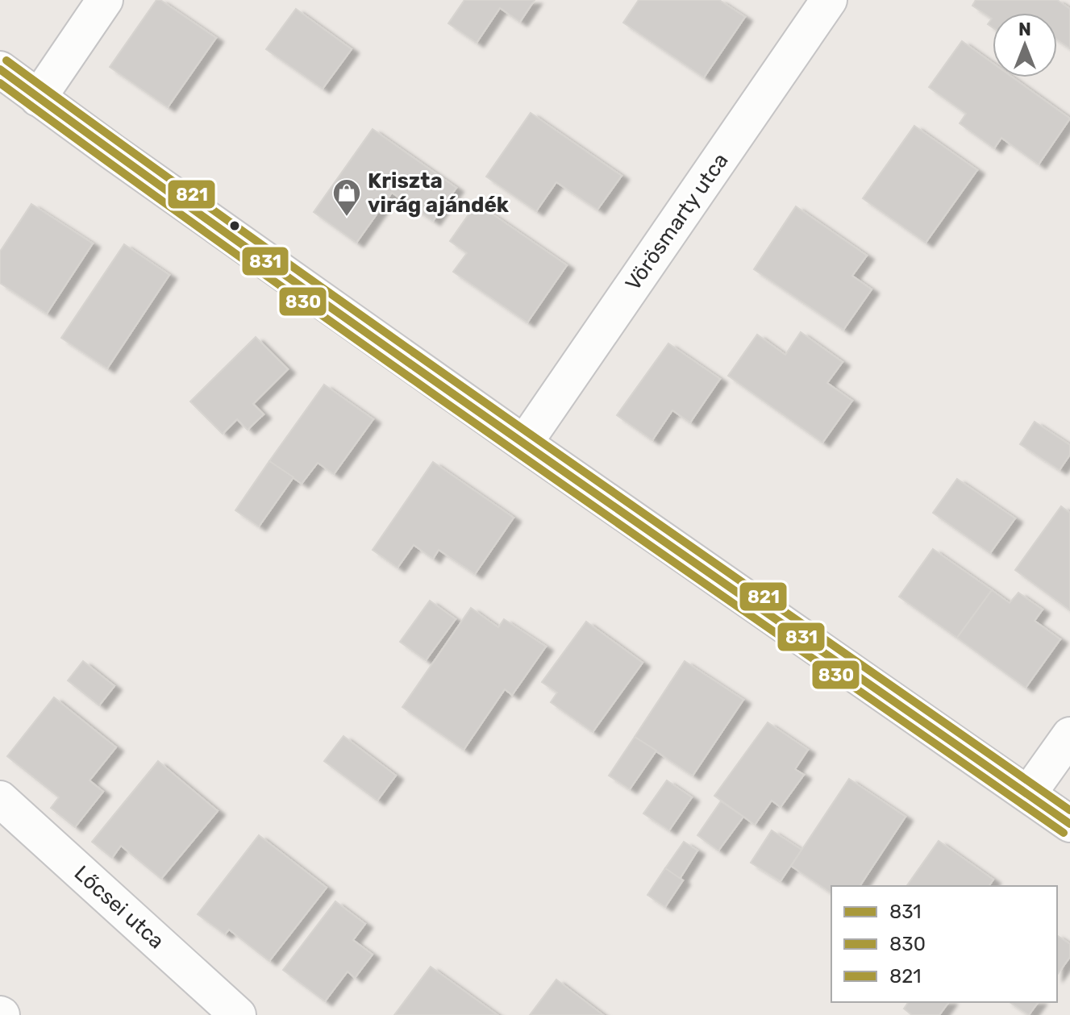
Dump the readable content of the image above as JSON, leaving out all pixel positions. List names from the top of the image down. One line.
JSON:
{"streets":{"street":["Vörösmarty utca","Lőcsei utca"]},"places":{"shop":["Kriszta virág ajándék"]},"lines":["transit line 821","transit line 831","transit line 830"],"legend":["831","830","821"],"north":"top"}
